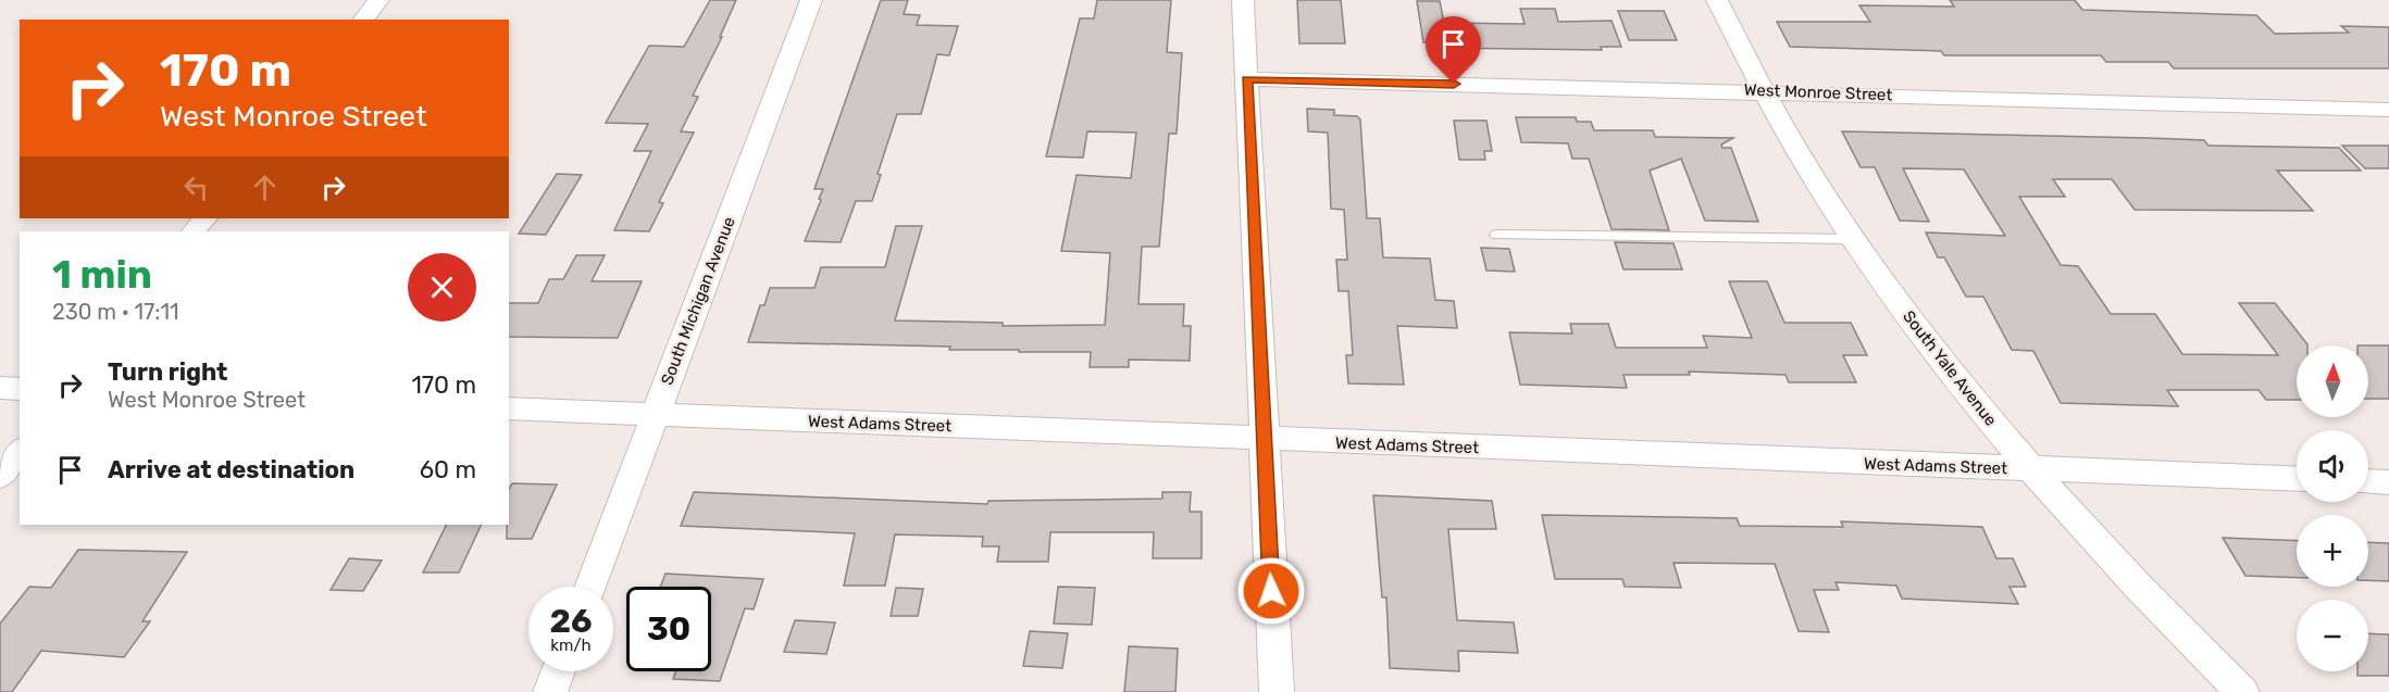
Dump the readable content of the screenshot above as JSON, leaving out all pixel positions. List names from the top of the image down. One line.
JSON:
{"streets":{"street":["West Monroe Street","South Michigan Avenue","South Yale Avenue","West Adams Street"]},"crossings":[["West Monroe Street","South Yale Avenue"],["South Michigan Avenue","West Adams Street"],["South Yale Avenue","West Adams Street"]],"north":"top","page":{"turn":["170 m","West Monroe Street"],"heading":["1 min","230 m · 17:11"],"list":[{"name":"Turn right","note":"West Monroe Street","value":"170 m"},{"name":"Arrive at destination","value":"60 m"}],"map_buttons":["+","−"],"speed":"26 km/h","limit":"30"}}
